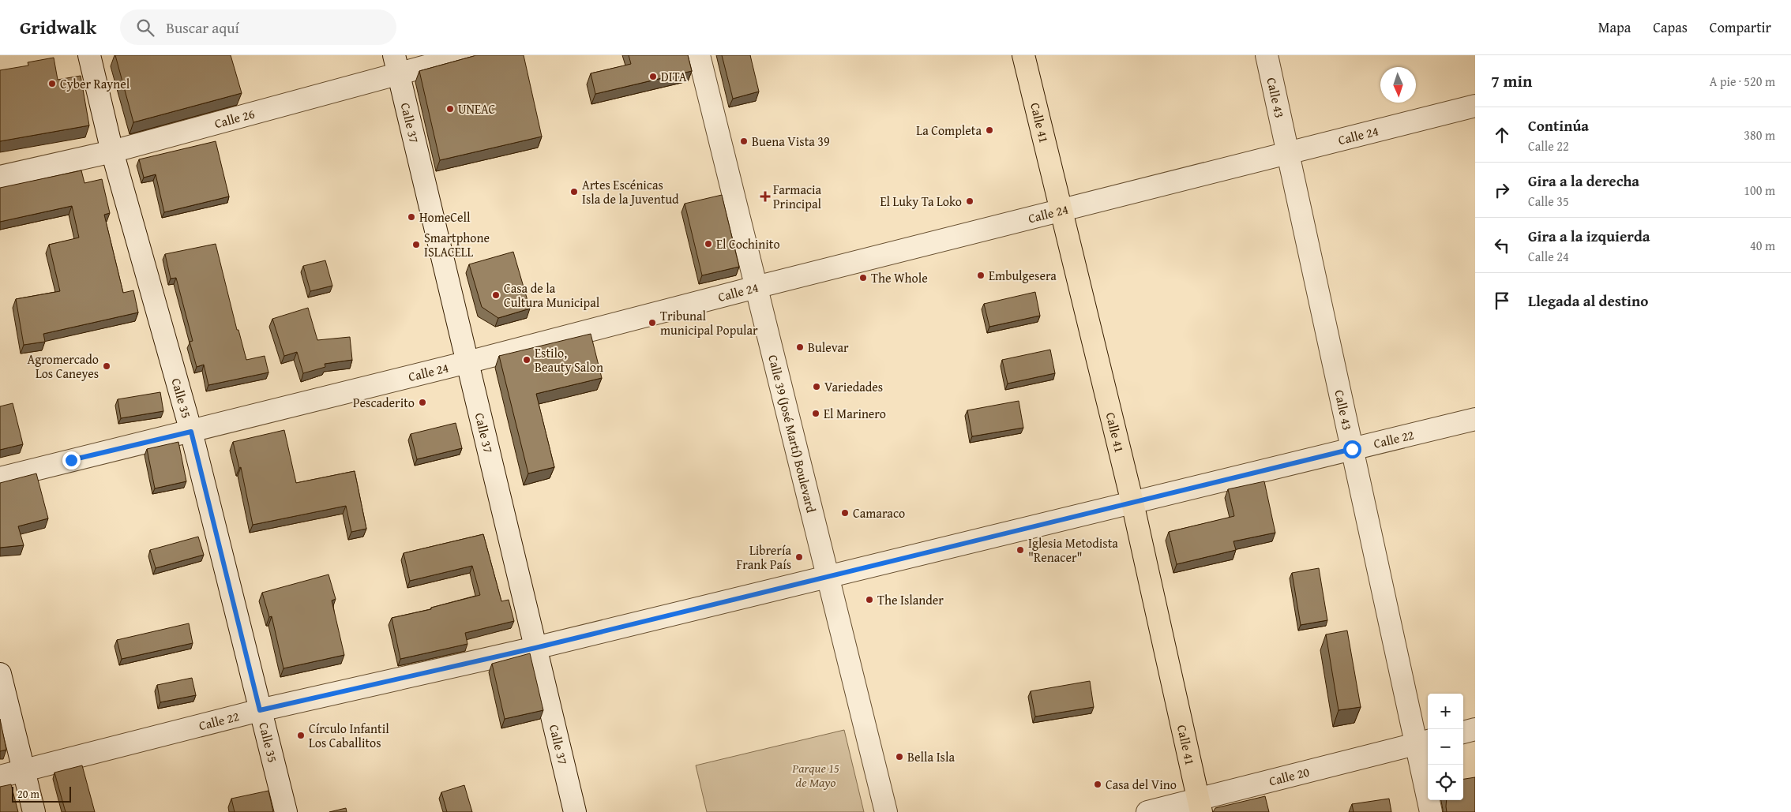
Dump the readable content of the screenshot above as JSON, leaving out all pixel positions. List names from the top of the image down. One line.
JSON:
{"streets":{"main road":["Calle 41"],"street":["Calle 43","Calle 26","Calle 37","Calle 24","Calle 35","Calle 39 (José Martí) Boulevard","Calle 22","Calle 20"]},"crossings":[["Calle 43","Calle 24"],["Calle 43","Calle 22"],["Calle 43","Calle 20"],["Calle 26","Calle 37"],["Calle 26","Calle 35"],["Calle 41","Calle 24"],["Calle 41","Calle 22"],["Calle 41","Calle 20"],["Calle 37","Calle 24"],["Calle 37","Calle 22"],["Calle 24","Calle 35"],["Calle 24","Calle 39 (José Martí) Boulevard"],["Calle 35","Calle 22"],["Calle 39 (José Martí) Boulevard","Calle 22"]],"parks":["Parque 15 de Mayo"],"places":{"other":["DITA","Cyber Raynel","UNEAC","La Completa","Buena Vista 39","Artes Escénicas Isla de la Juventud","El Luky Ta Loko","HomeCell","El Cochinito","Smartphone ISLACELL","Embulgesera","The Whole","Casa de la Cultura Municipal","Tribunal municipal Popular","Bulevar","Estilo, Beauty Salon","Agromercado Los Caneyes","Variedades","Pescaderito","El Marinero","Camaraco","Iglesia Metodista \"Renacer\"","Librería Frank País","The Islander","Círculo Infantil Los Caballitos","Bella Isla","Casa del Vino"],"health":["Farmacia Principal"]},"scale_bar":"20 m","north":"bottom","page":{"header":"Gridwalk","search":"Buscar aquí","nav":["Mapa","Capas","Compartir"],"heading":["7 min","A pie · 520 m"],"list":[["Continúa","Calle 22","380 m"],["Gira a la derecha","Calle 35","100 m"],["Gira a la izquierda","Calle 24","40 m"],"Llegada al destino"],"map_buttons":["+","−"],"scale":"20 m"}}
